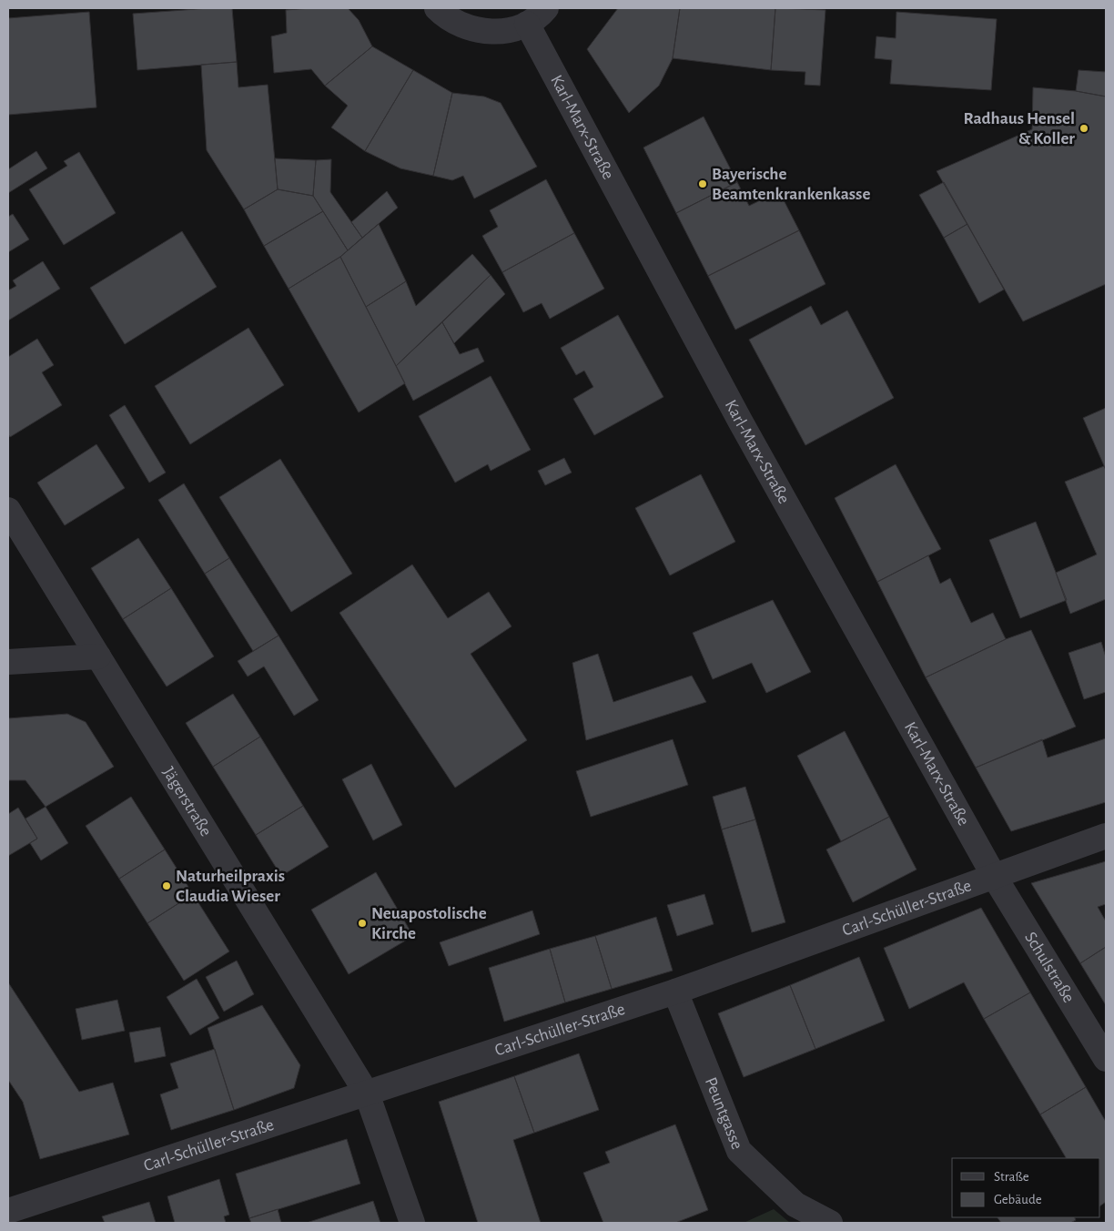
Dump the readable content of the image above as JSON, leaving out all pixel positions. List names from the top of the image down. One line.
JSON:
{"streets":{"street":["Karl-Marx-Straße","Jägerstraße","Carl-Schüller-Straße","Schulstraße","Peuntgasse"]},"crossings":[["Karl-Marx-Straße","Carl-Schüller-Straße"],["Karl-Marx-Straße","Schulstraße"],["Jägerstraße","Carl-Schüller-Straße"],["Carl-Schüller-Straße","Schulstraße"],["Carl-Schüller-Straße","Peuntgasse"]],"places":["Radhaus Hensel & Koller","Bayerische Beamtenkrankenkasse","Naturheilpraxis Claudia Wieser","Neuapostolische Kirche"],"legend":["Straße","Gebäude"]}
